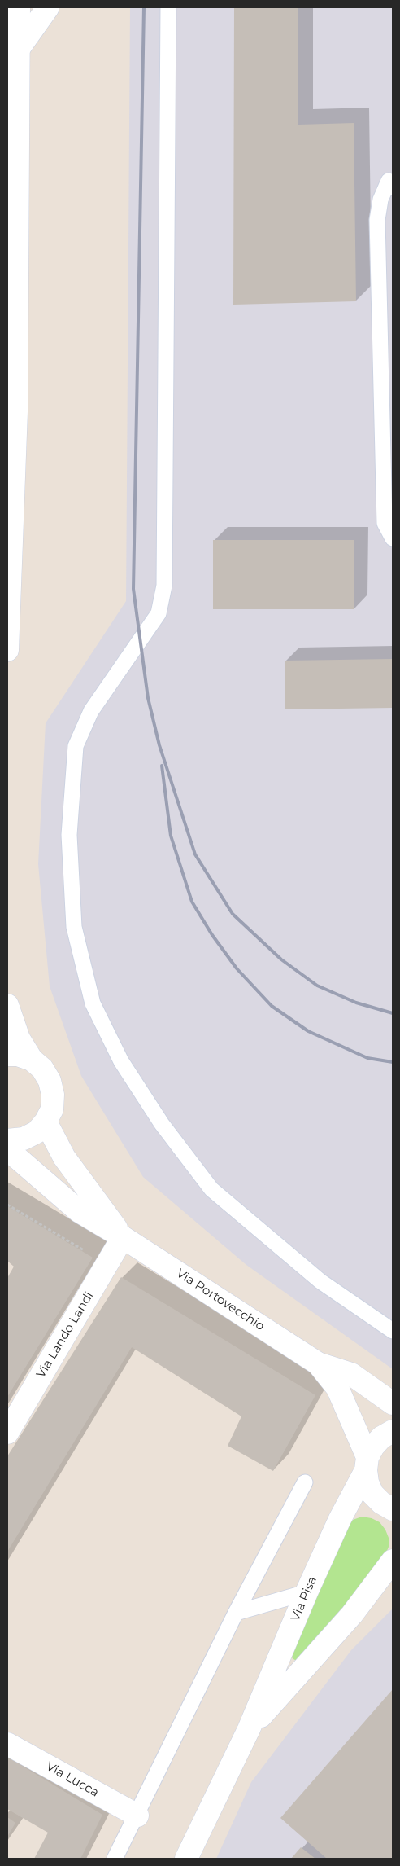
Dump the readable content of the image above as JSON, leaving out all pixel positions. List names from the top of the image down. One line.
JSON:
{"streets":{"main road":["Via Portovecchio","Via Lando Landi","Via Pisa","Via Lucca"]},"crossings":[["Via Portovecchio","Via Lando Landi"],["Via Portovecchio","Via Pisa"]]}
